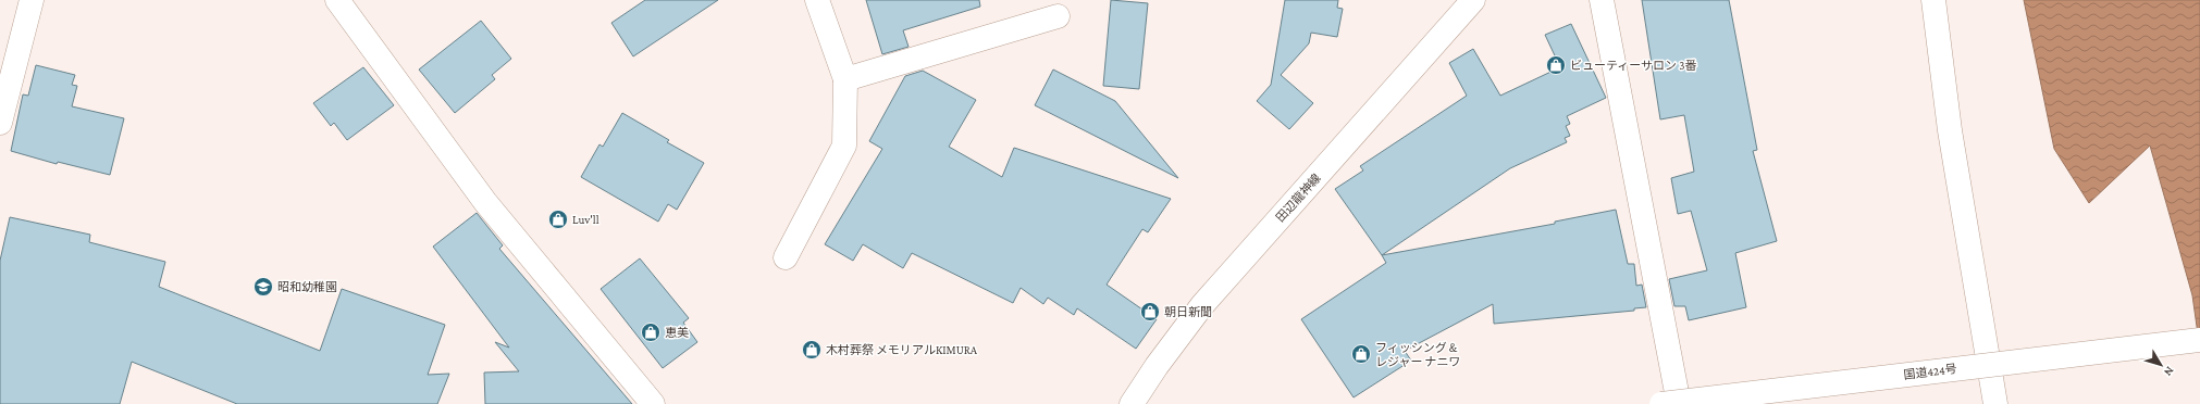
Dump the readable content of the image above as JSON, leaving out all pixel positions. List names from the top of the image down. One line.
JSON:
{"streets":{"main road":["田辺龍神線","国道424号"]},"places":{"shop":["ビューティーサロン 3番","Luv'll","朝日新聞","恵美","木村葬祭 メモリアルKIMURA","フィッシング & レジャー ナニワ"],"school or university":["昭和幼稚園"]},"north":"bottom right"}
